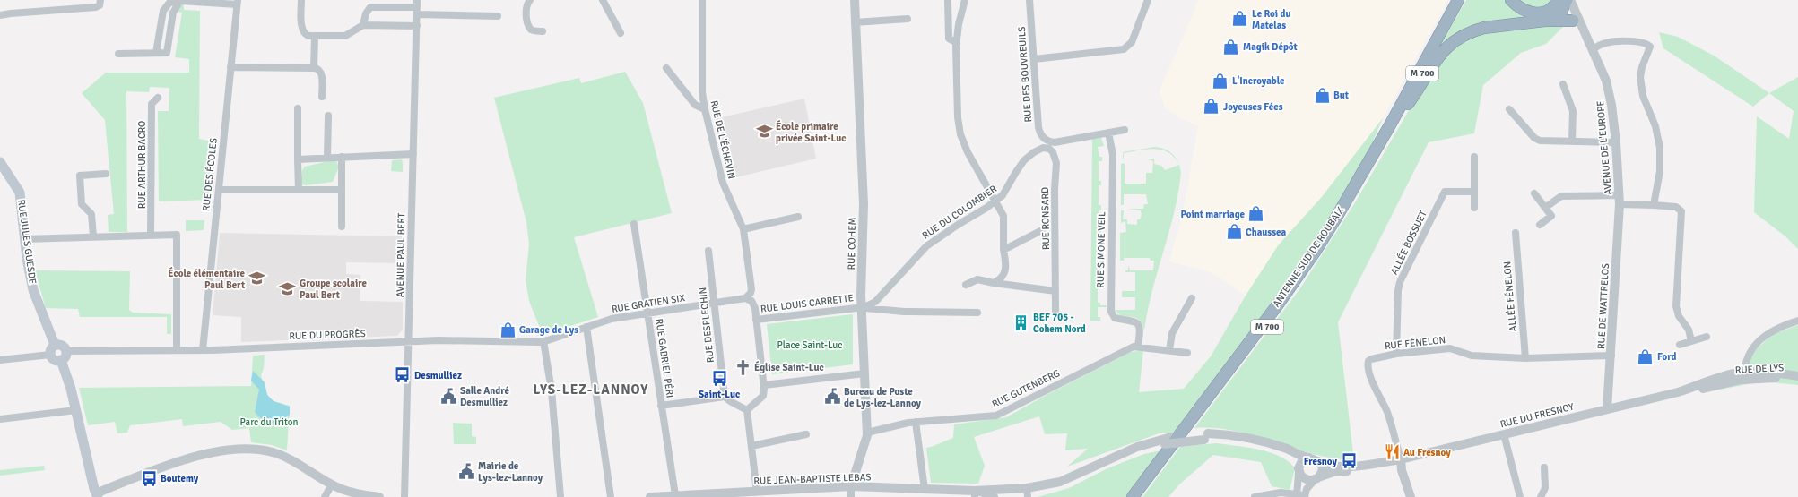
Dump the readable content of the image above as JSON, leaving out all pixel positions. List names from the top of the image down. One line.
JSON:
{"streets":{"highway":["M 700","ANTENNE SUD DE ROUBAIX"],"main road":["RUE JULES GUESDE"],"street":["RUE DES BOUVREUILS","RUE DE L'ÉCHEVIN","AVENUE DE L'EUROPE","RUE ARTHUR BACRO","RUE DES ÉCOLES","RUE DU COLOMBIER","RUE RONSARD","ALLÉE BOSSUET","RUE COHEM","RUE SIMONE VEIL","AVENUE PAUL BERT","ALLÉE FÉNELON","RUE GRATIEN SIX","RUE LOUIS CARRETTE","RUE DE WATTRELOS","RUE DESPLECHIN","RUE DU PROGRÈS","RUE FÉNELON","RUE GABRIEL PÉRI","RUE DE LYS","RUE GUTENBERG","RUE DU FRESNOY","RUE JEAN-BAPTISTE LEBAS"]},"crossings":[["RUE DES BOUVREUILS","RUE DU COLOMBIER"],["RUE DES BOUVREUILS","RUE RONSARD"],["AVENUE DE L'EUROPE","RUE DE WATTRELOS"],["RUE DES ÉCOLES","RUE DU PROGRÈS"],["RUE DU COLOMBIER","RUE RONSARD"],["RUE DU COLOMBIER","RUE COHEM"],["RUE DU COLOMBIER","RUE SIMONE VEIL"],["RUE DU COLOMBIER","RUE LOUIS CARRETTE"],["RUE JULES GUESDE","RUE DU PROGRÈS"],["ALLÉE BOSSUET","RUE FÉNELON"],["RUE COHEM","RUE LOUIS CARRETTE"],["RUE COHEM","RUE GUTENBERG"],["RUE COHEM","RUE JEAN-BAPTISTE LEBAS"],["RUE SIMONE VEIL","RUE GUTENBERG"],["AVENUE PAUL BERT","RUE DU PROGRÈS"],["ALLÉE FÉNELON","RUE FÉNELON"],["RUE GRATIEN SIX","RUE DESPLECHIN"],["RUE GRATIEN SIX","RUE DU PROGRÈS"],["RUE GRATIEN SIX","RUE GABRIEL PÉRI"],["RUE DE WATTRELOS","RUE FÉNELON"],["RUE DE WATTRELOS","RUE DU FRESNOY"],["RUE FÉNELON","RUE DU FRESNOY"],["RUE GABRIEL PÉRI","RUE JEAN-BAPTISTE LEBAS"],["RUE DE LYS","RUE DU FRESNOY"],["RUE DU FRESNOY","RUE JEAN-BAPTISTE LEBAS"]],"districts":["LYS-LEZ-LANNOY"],"parks":["Place Saint-Luc","Parc du Triton"],"places":{"shop":["Le Roi du Matelas","Magik Dépôt","L'Incroyable","But","Joyeuses Fées","Point marriage","Chaussea","Garage de Lys","Ford"],"school or university":["École primaire privée Saint-Luc","École élémentaire Paul Bert","Groupe scolaire Paul Bert"],"building":["BEF 705 - Cohem Nord"],"church":["Église Saint-Luc"],"bus stop":["Desmulliez","Saint-Luc","Fresnoy","Boutemy"],"public building":["Salle André Desmulliez","Bureau de Poste de Lys-lez-Lannoy","Mairie de Lys-lez-Lannoy"],"restaurant":["Au Fresnoy"]}}
